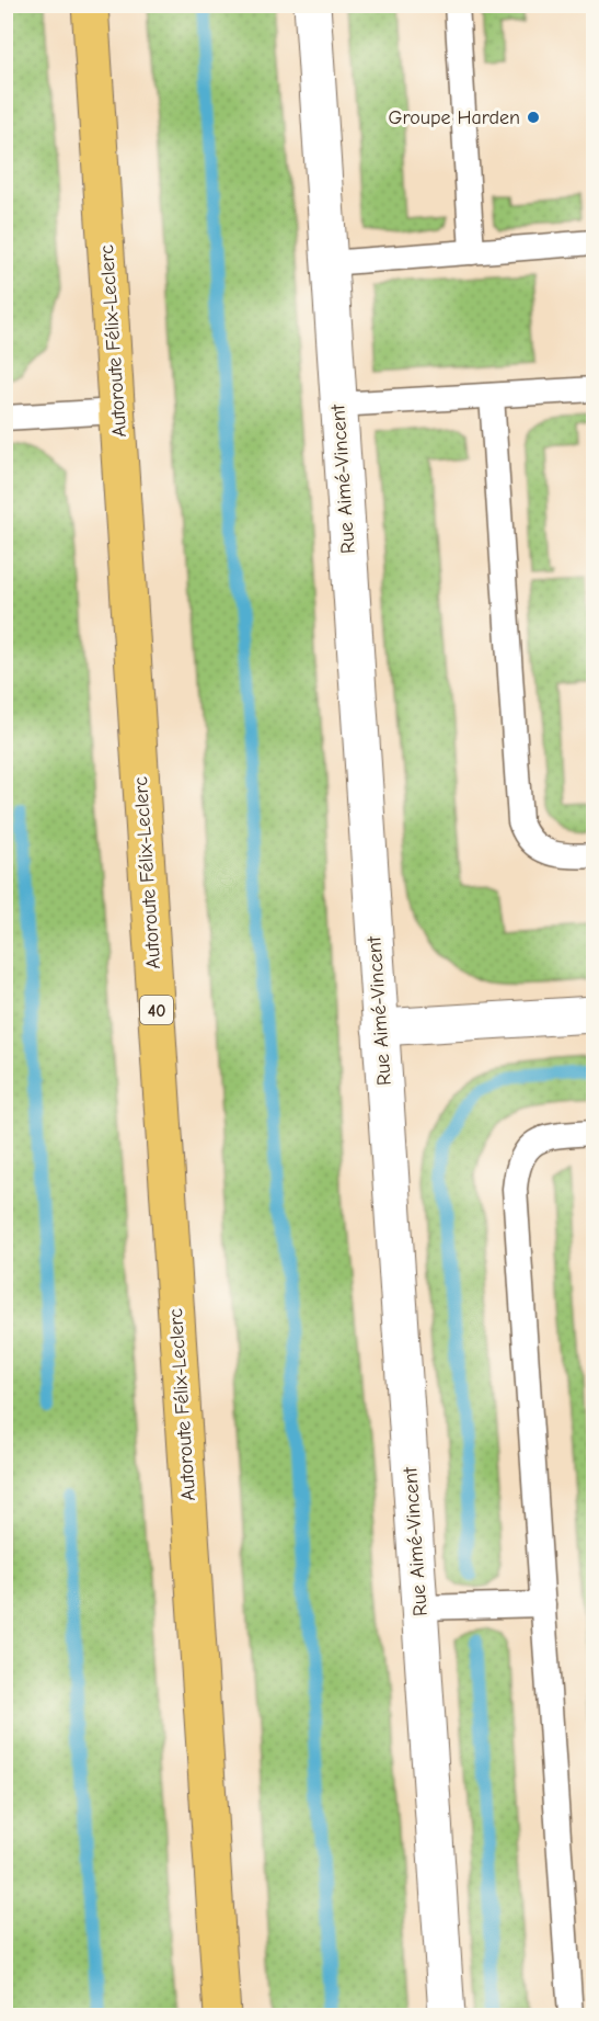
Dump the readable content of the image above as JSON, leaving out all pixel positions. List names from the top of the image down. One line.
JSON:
{"streets":{"highway":["Autoroute Félix-Leclerc","40"],"street":["Rue Aimé-Vincent"]},"places":["Groupe Harden"]}
